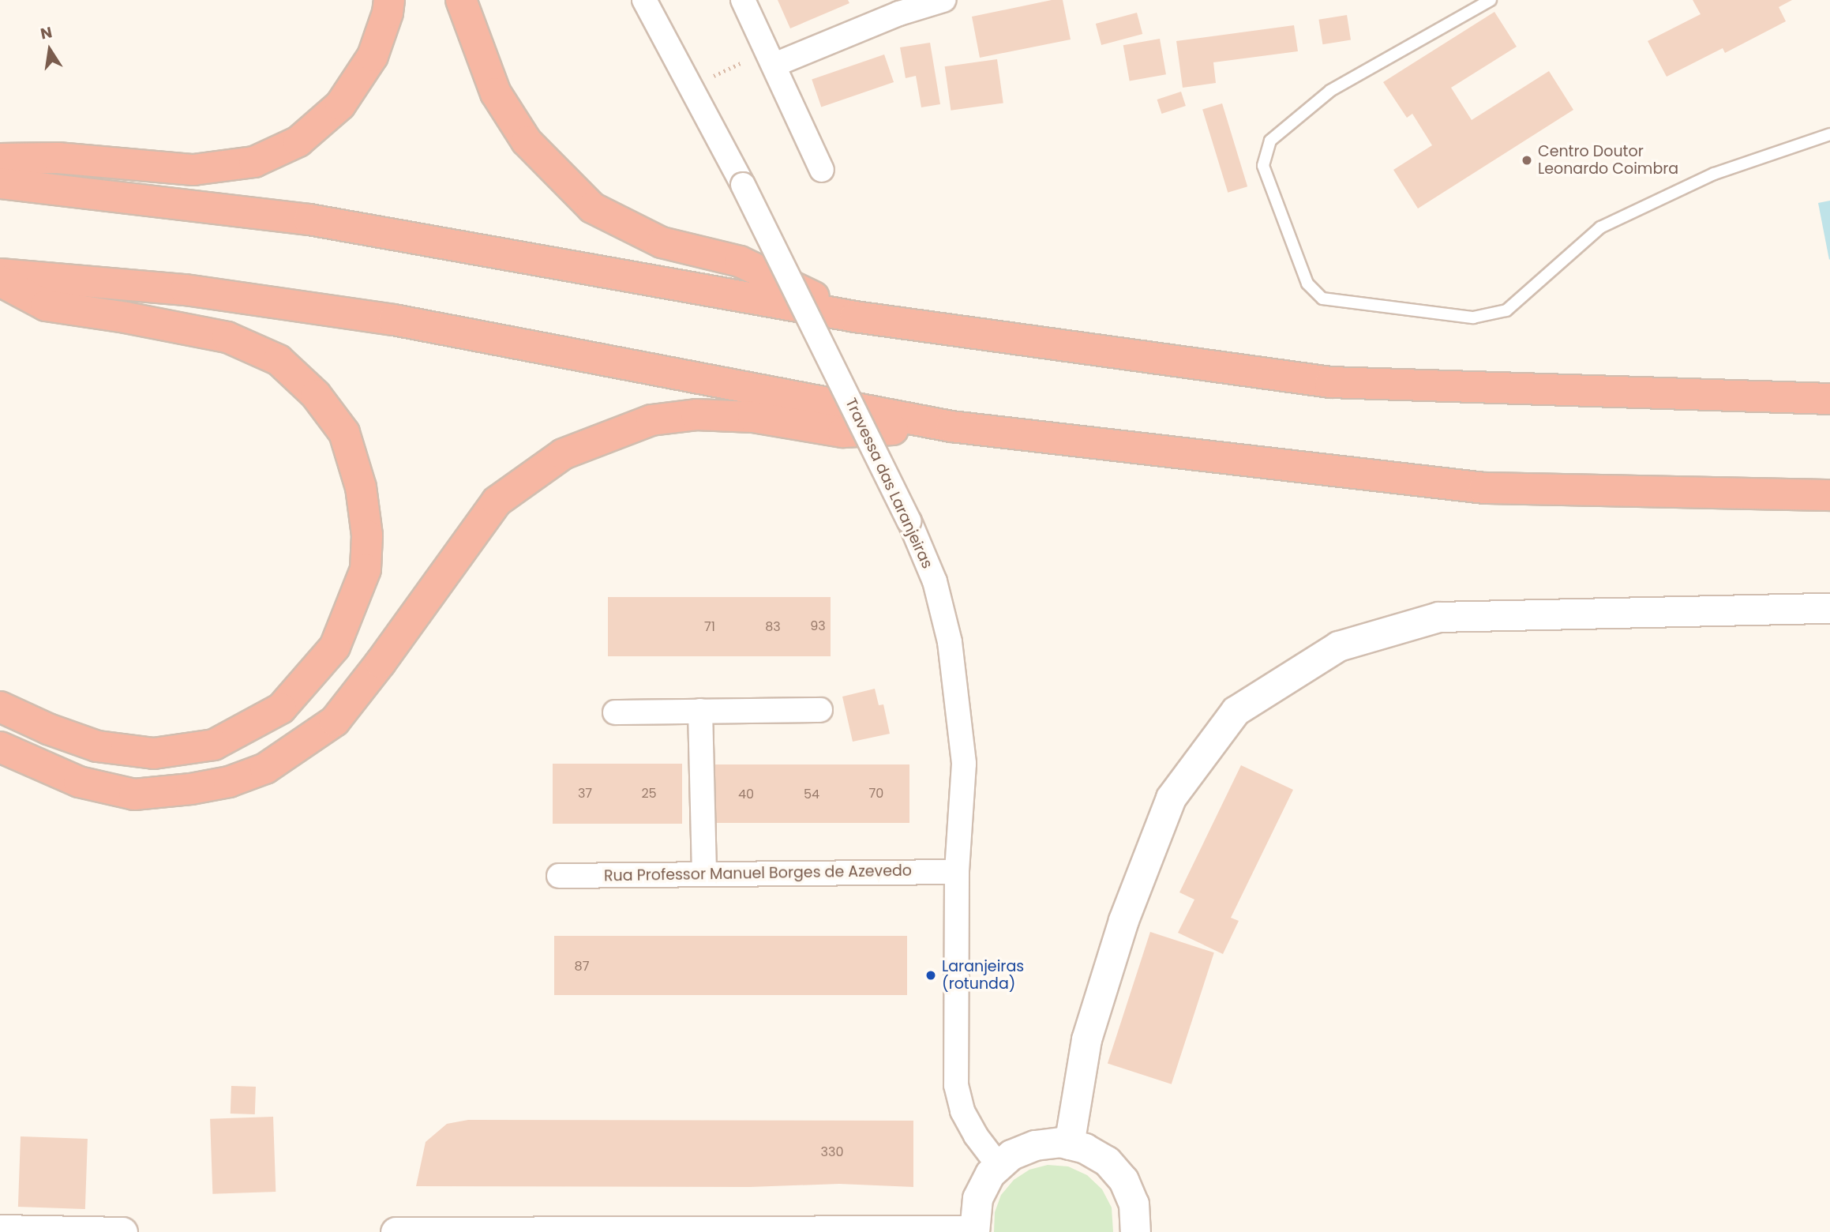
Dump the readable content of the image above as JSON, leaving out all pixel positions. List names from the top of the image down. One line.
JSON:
{"streets":{"street":["Travessa das Laranjeiras","Rua Professor Manuel Borges de Azevedo"]},"crossings":[["Travessa das Laranjeiras","Rua Professor Manuel Borges de Azevedo"]],"places":["Centro Doutor Leonardo Coimbra","Laranjeiras (rotunda)"],"house_numbers":["93","71","83","37","25","70","40","54","87","330"],"north":"top"}
